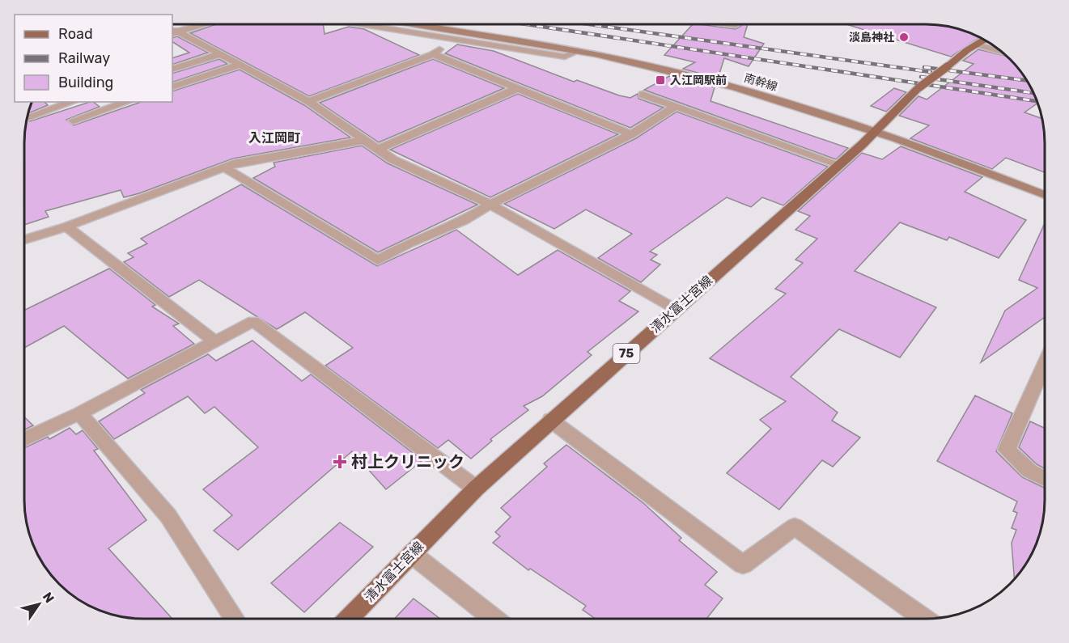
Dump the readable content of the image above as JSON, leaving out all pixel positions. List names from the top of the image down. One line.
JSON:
{"streets":{"main road":["南幹線","清水富士宮線","75"]},"crossings":[["南幹線","清水富士宮線"]],"districts":["入江岡町"],"places":{"other":["淡島神社"],"transit":["入江岡駅前"],"health":["村上クリニック"]},"legend":["Road","Railway","Building"],"north":"top right"}
